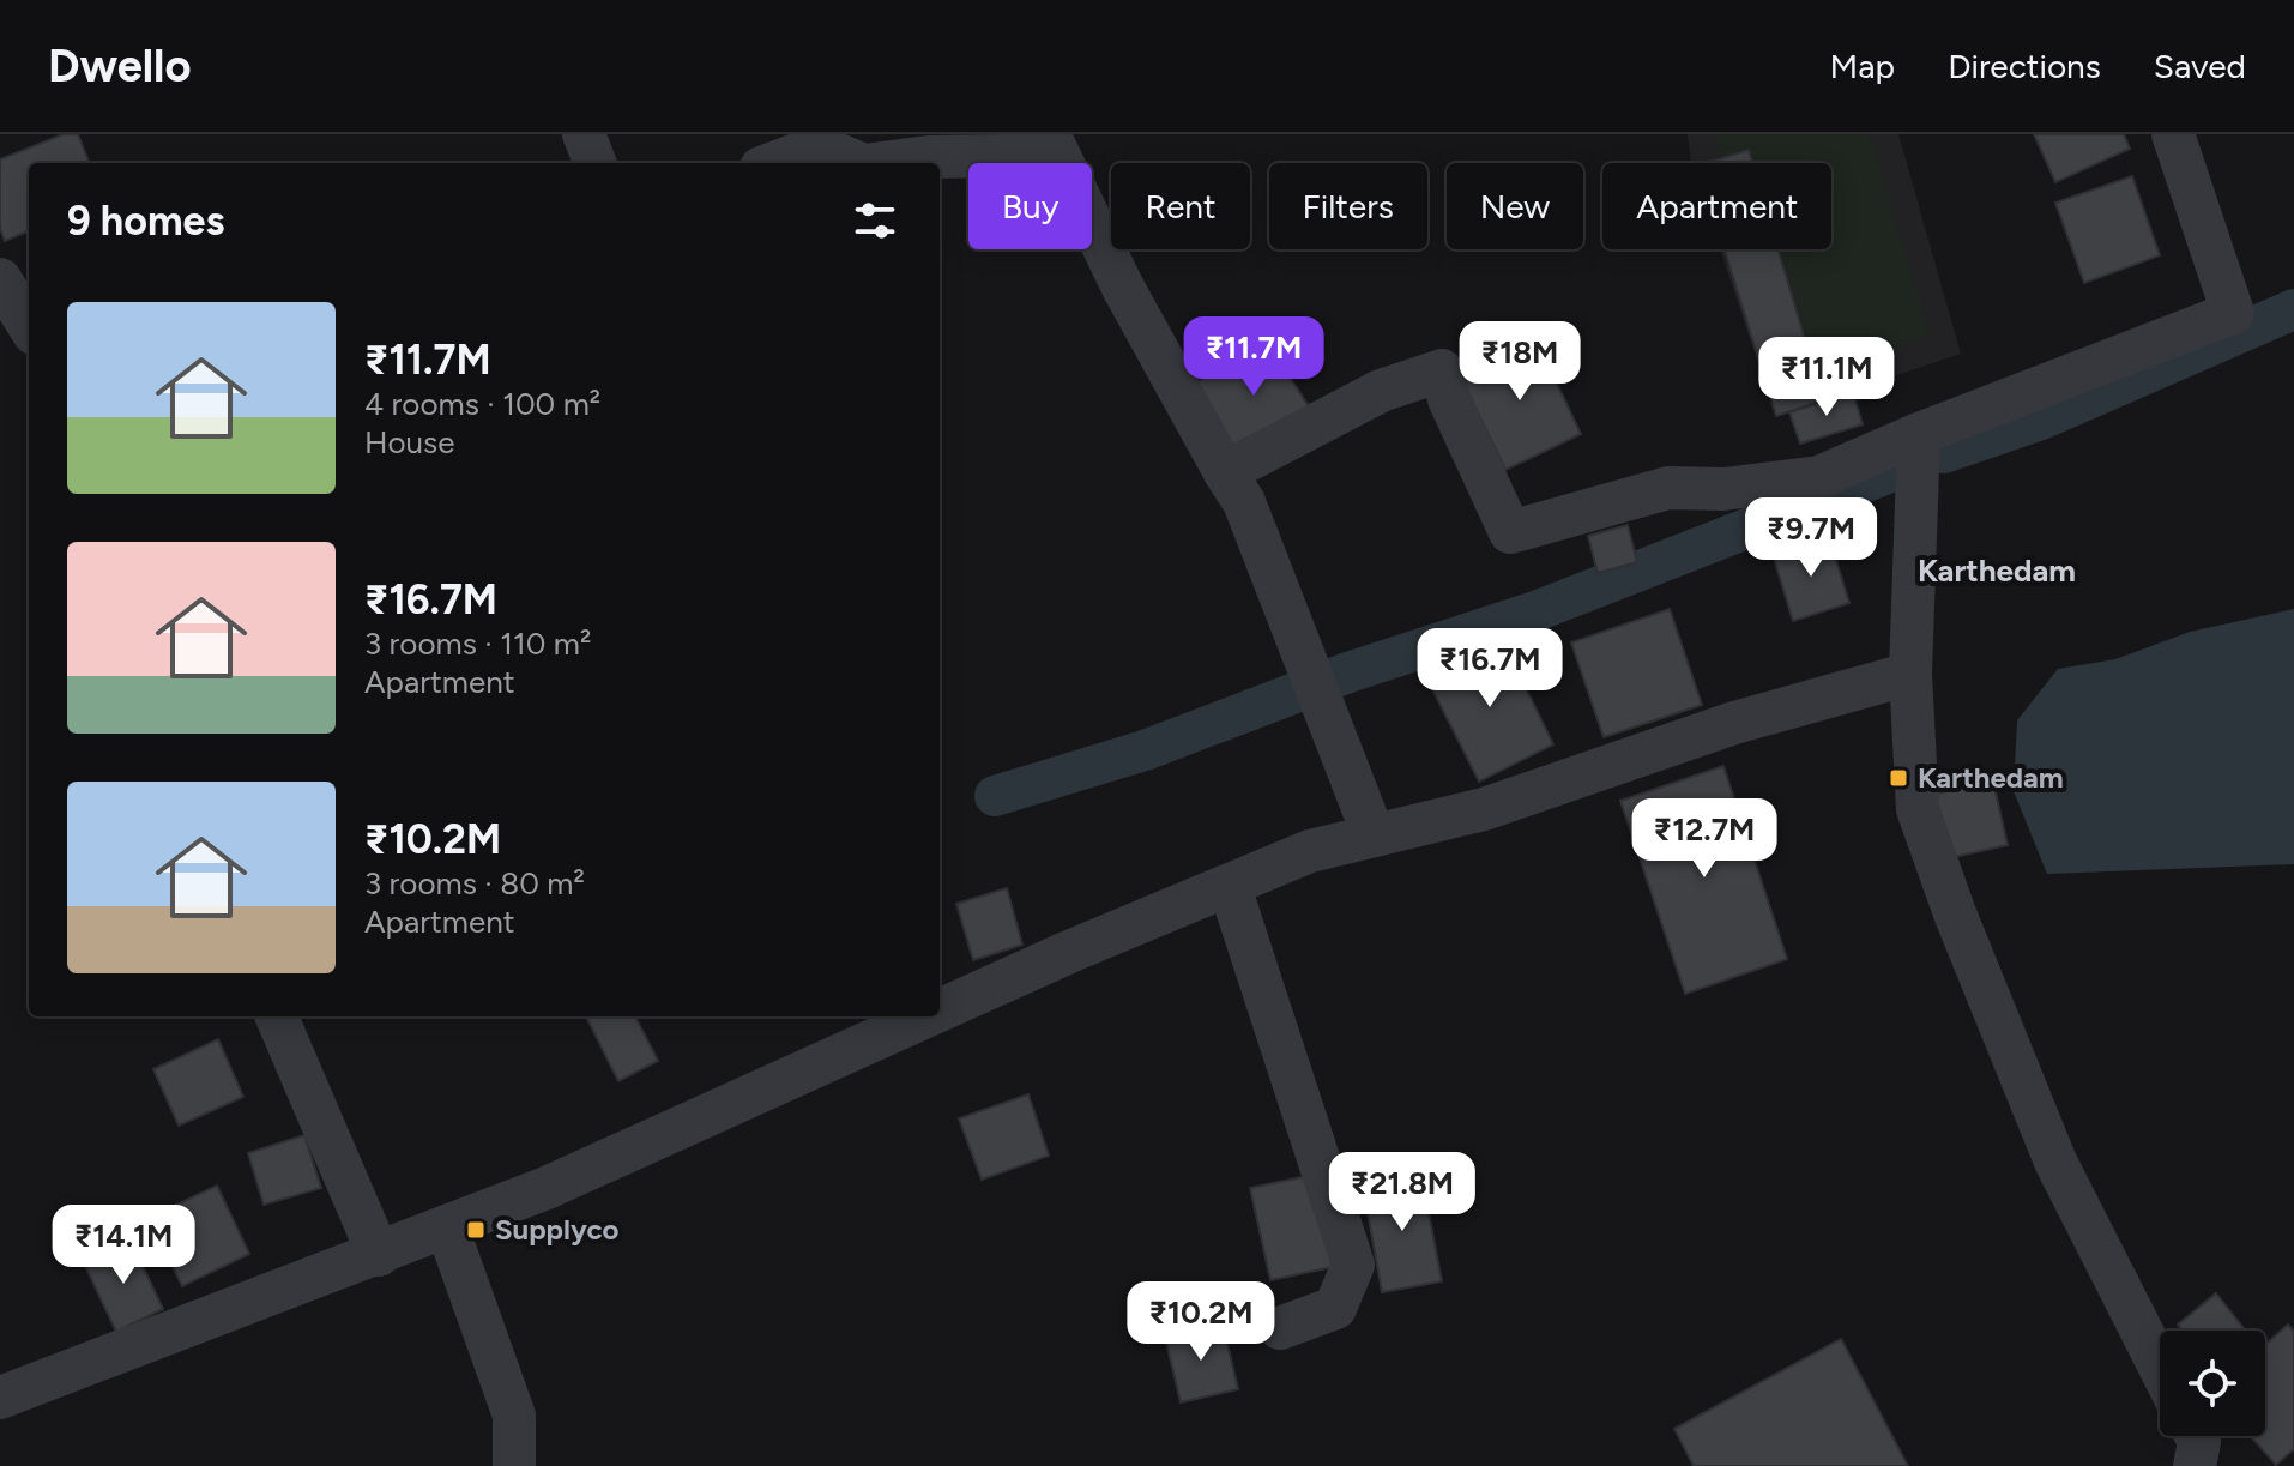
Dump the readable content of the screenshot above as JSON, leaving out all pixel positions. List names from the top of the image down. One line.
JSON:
{"districts":["Karthedam"],"places":{"transit":["Karthedam","Supplyco"]},"page":{"header":"Dwello","nav":["Map","Directions","Saved"],"chip":["Buy","Rent","Filters","New","Apartment"],"heading":"9 homes","list":[{"name":"₹11.7M","note":"4 rooms · 100 m² · House"},{"name":"₹16.7M","note":"3 rooms · 110 m² · Apartment"},{"name":"₹10.2M","note":"3 rooms · 80 m² · Apartment"}],"price":["₹11.7M","₹18M","₹11.1M","₹9.7M","₹16.7M","₹12.7M","₹21.8M","₹14.1M","₹10.2M"]}}
